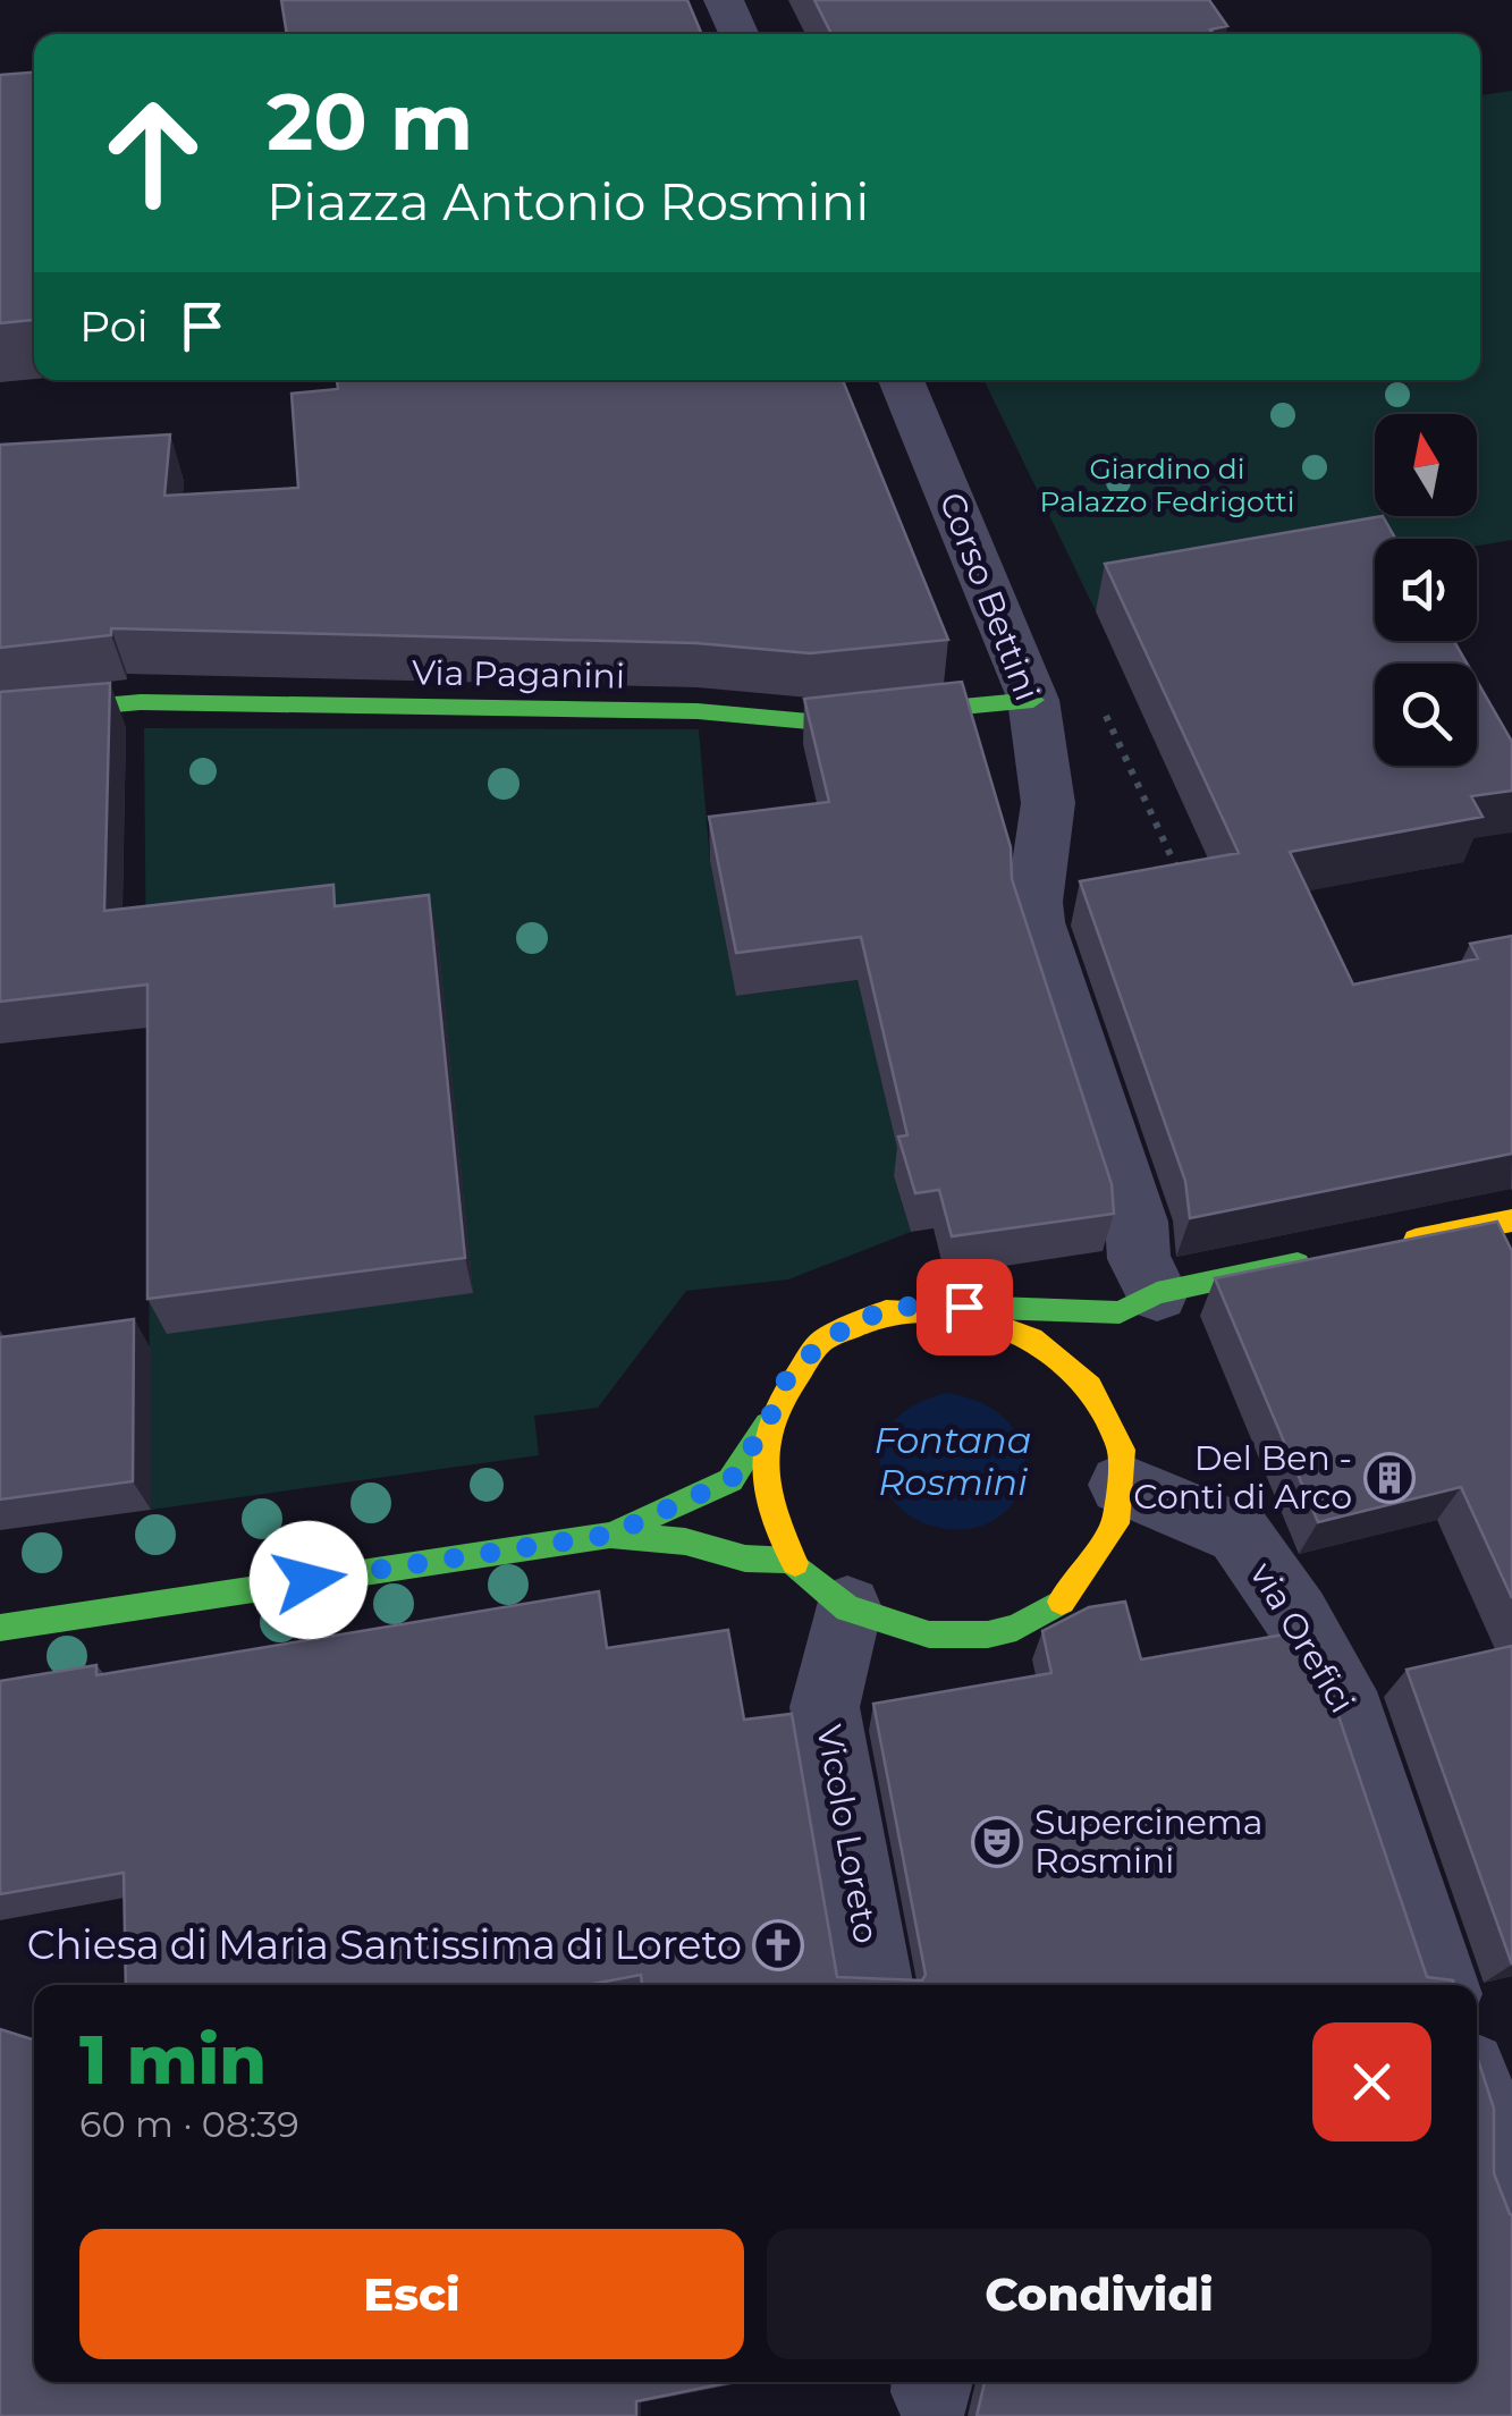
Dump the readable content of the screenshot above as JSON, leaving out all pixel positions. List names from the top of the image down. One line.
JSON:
{"streets":{"main road":["Via Paganini"],"street":["Corso Bettini","via Orefici","Vicolo Loreto"]},"crossings":[["Corso Bettini","Via Paganini"],["via Orefici","Vicolo Loreto"]],"water":["Fontana Rosmini"],"parks":["Giardino di Palazzo Fedrigotti"],"places":{"building":["Del Ben - Conti di Arco"],"theatre":["Supercinema Rosmini"],"church":["Chiesa di Maria Santissima di Loreto"]},"north":"top","page":{"turn":["20 m","Piazza Antonio Rosmini"],"then":"Poi","heading":["1 min","60 m · 08:39"],"buttons":["Esci","Condividi"]}}
